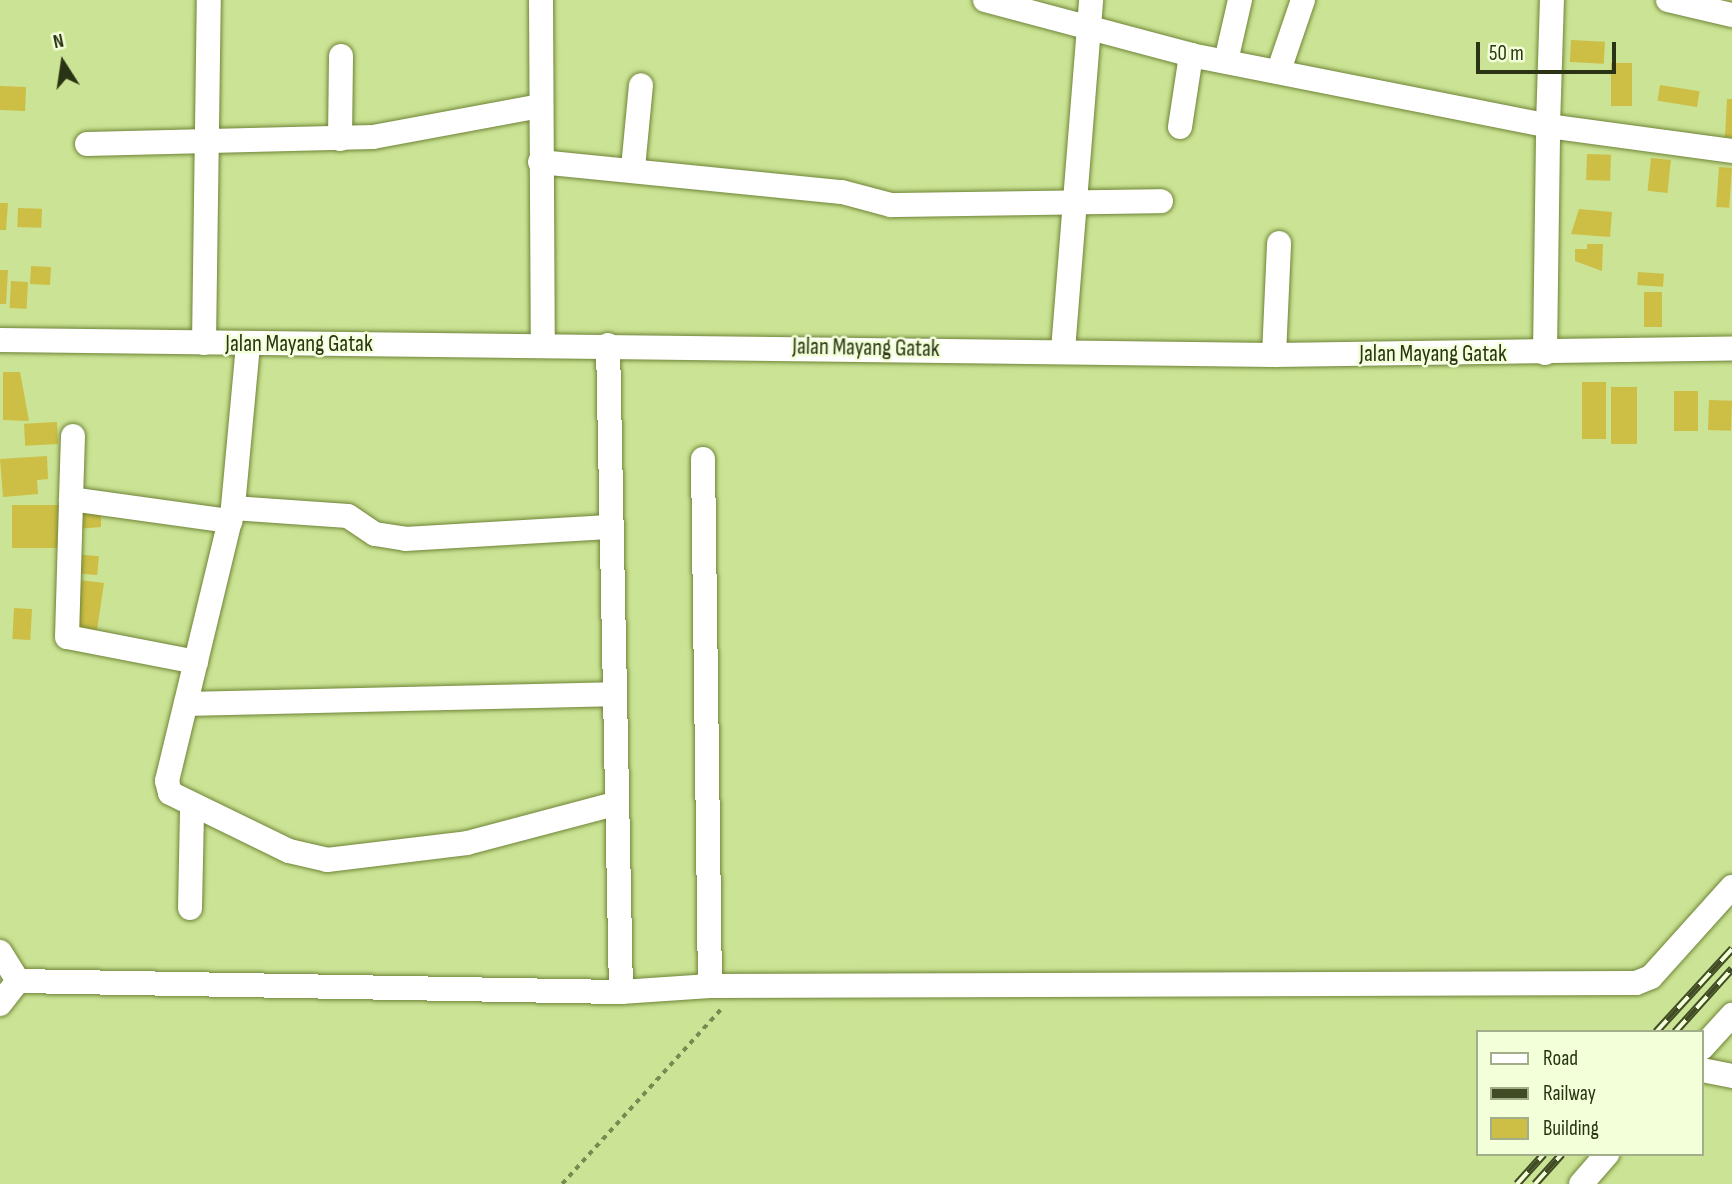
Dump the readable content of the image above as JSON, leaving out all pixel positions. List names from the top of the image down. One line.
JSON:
{"streets":{"street":["Jalan Mayang Gatak"]},"legend":["Road","Railway","Building"],"scale_bar":"50 m","north":"top"}
